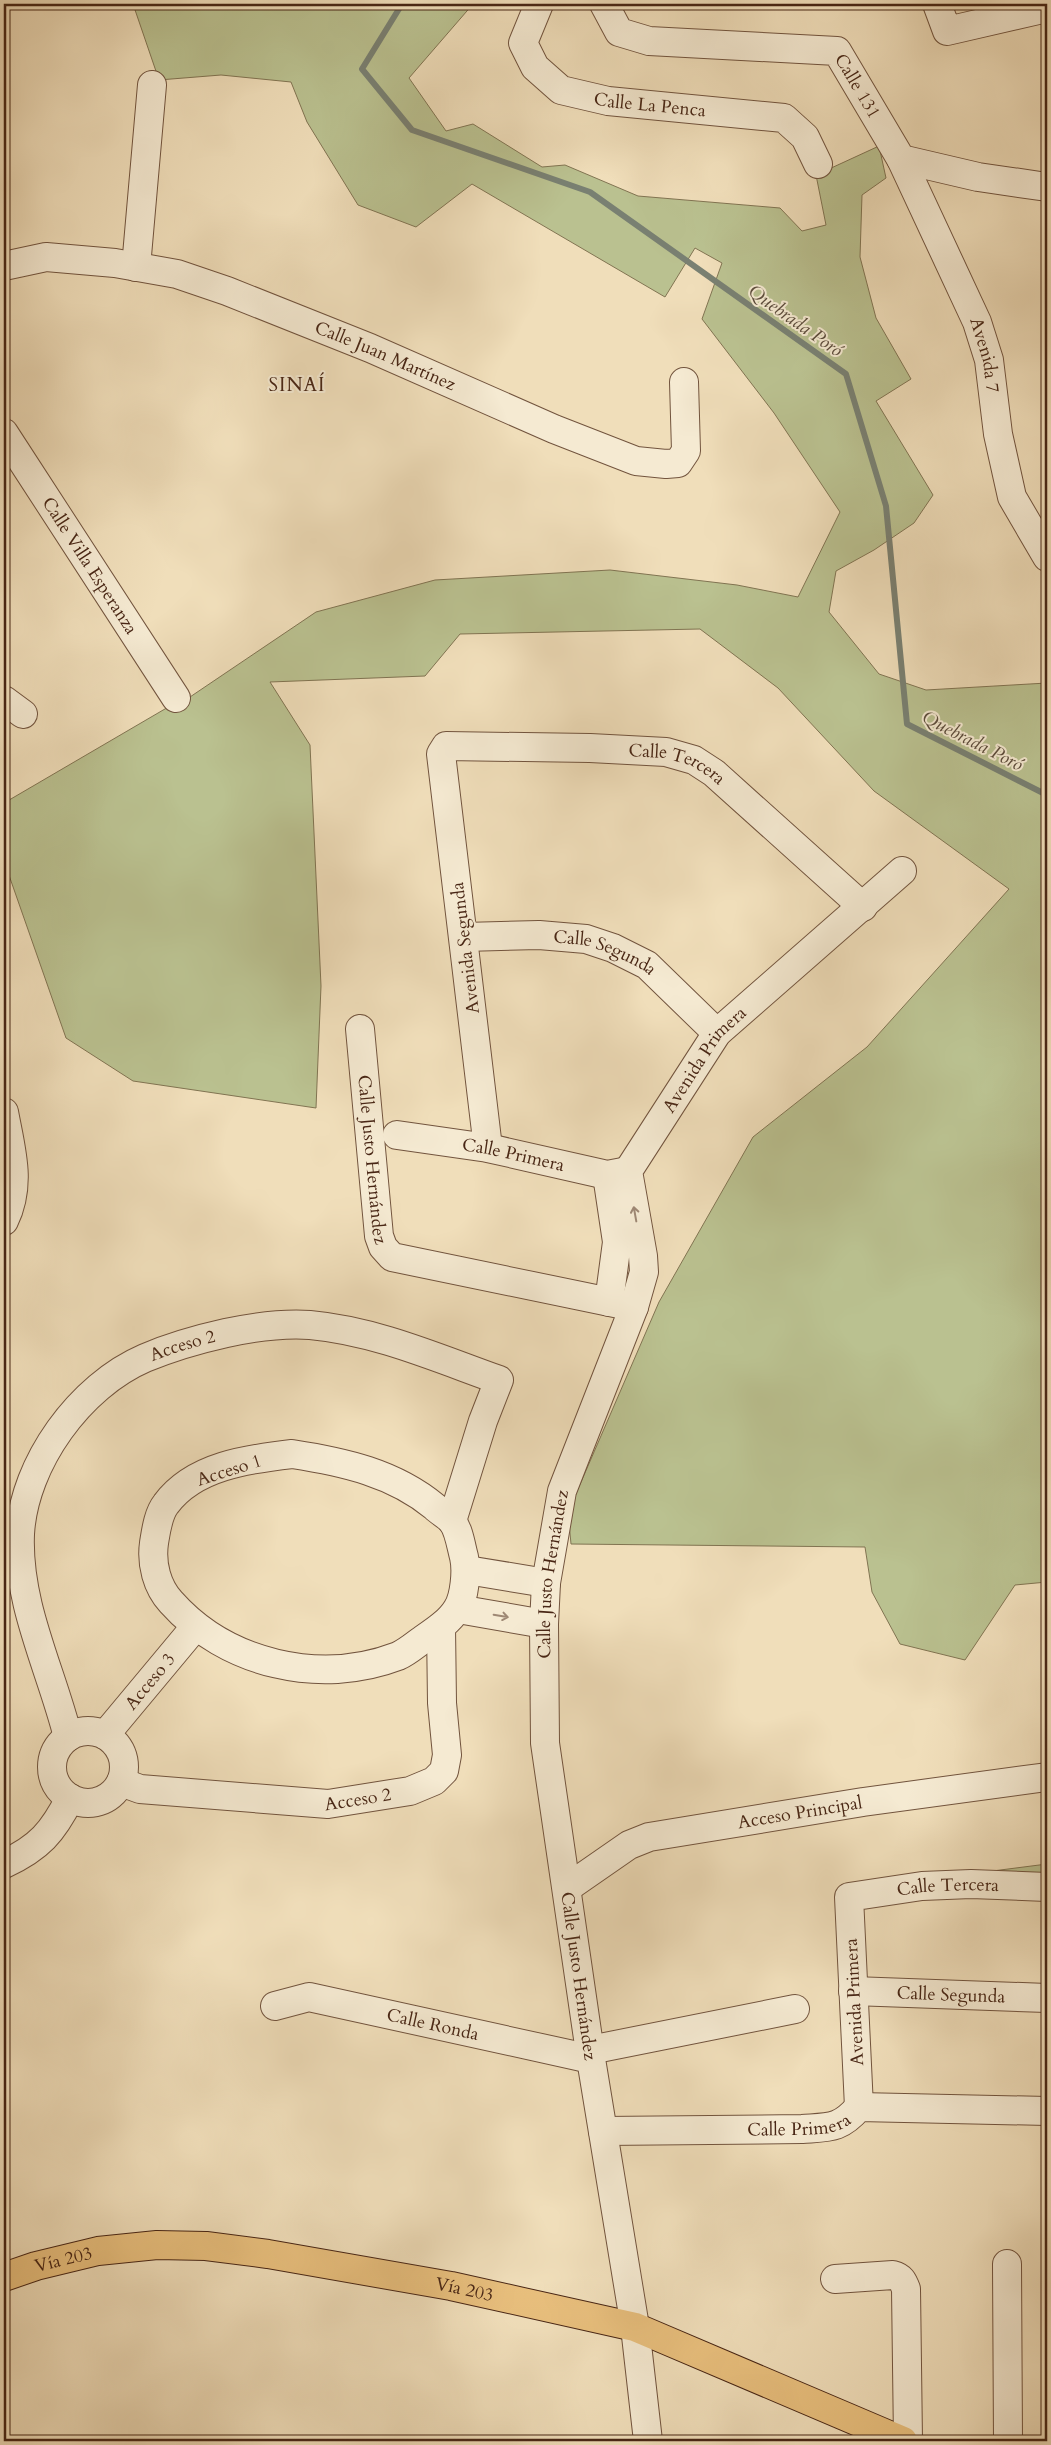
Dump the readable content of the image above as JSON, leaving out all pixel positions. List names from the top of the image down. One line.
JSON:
{"streets":{"main road":["Vía 203"],"street":["Calle 131","Calle La Penca","Calle Juan Martínez","Avenida 7","Calle Villa Esperanza","Calle Tercera","Avenida Segunda","Calle Segunda","Avenida Primera","Calle Primera","Calle Justo Hernández","Acceso 2","Acceso 1","Acceso 3","Acceso Principal","Calle Ronda"]},"crossings":[["Calle 131","Avenida 7"],["Calle Tercera","Avenida Segunda"],["Calle Tercera","Avenida Primera"],["Avenida Segunda","Calle Segunda"],["Avenida Segunda","Calle Primera"],["Calle Segunda","Avenida Primera"],["Avenida Primera","Calle Primera"],["Calle Primera","Calle Justo Hernández"],["Calle Justo Hernández","Acceso Principal"],["Calle Justo Hernández","Calle Ronda"],["Calle Justo Hernández","Vía 203"],["Acceso 2","Acceso 1"],["Acceso 2","Acceso 3"],["Acceso 1","Acceso 3"]],"districts":["SINAÍ"],"water":["Quebrada Poró"]}
